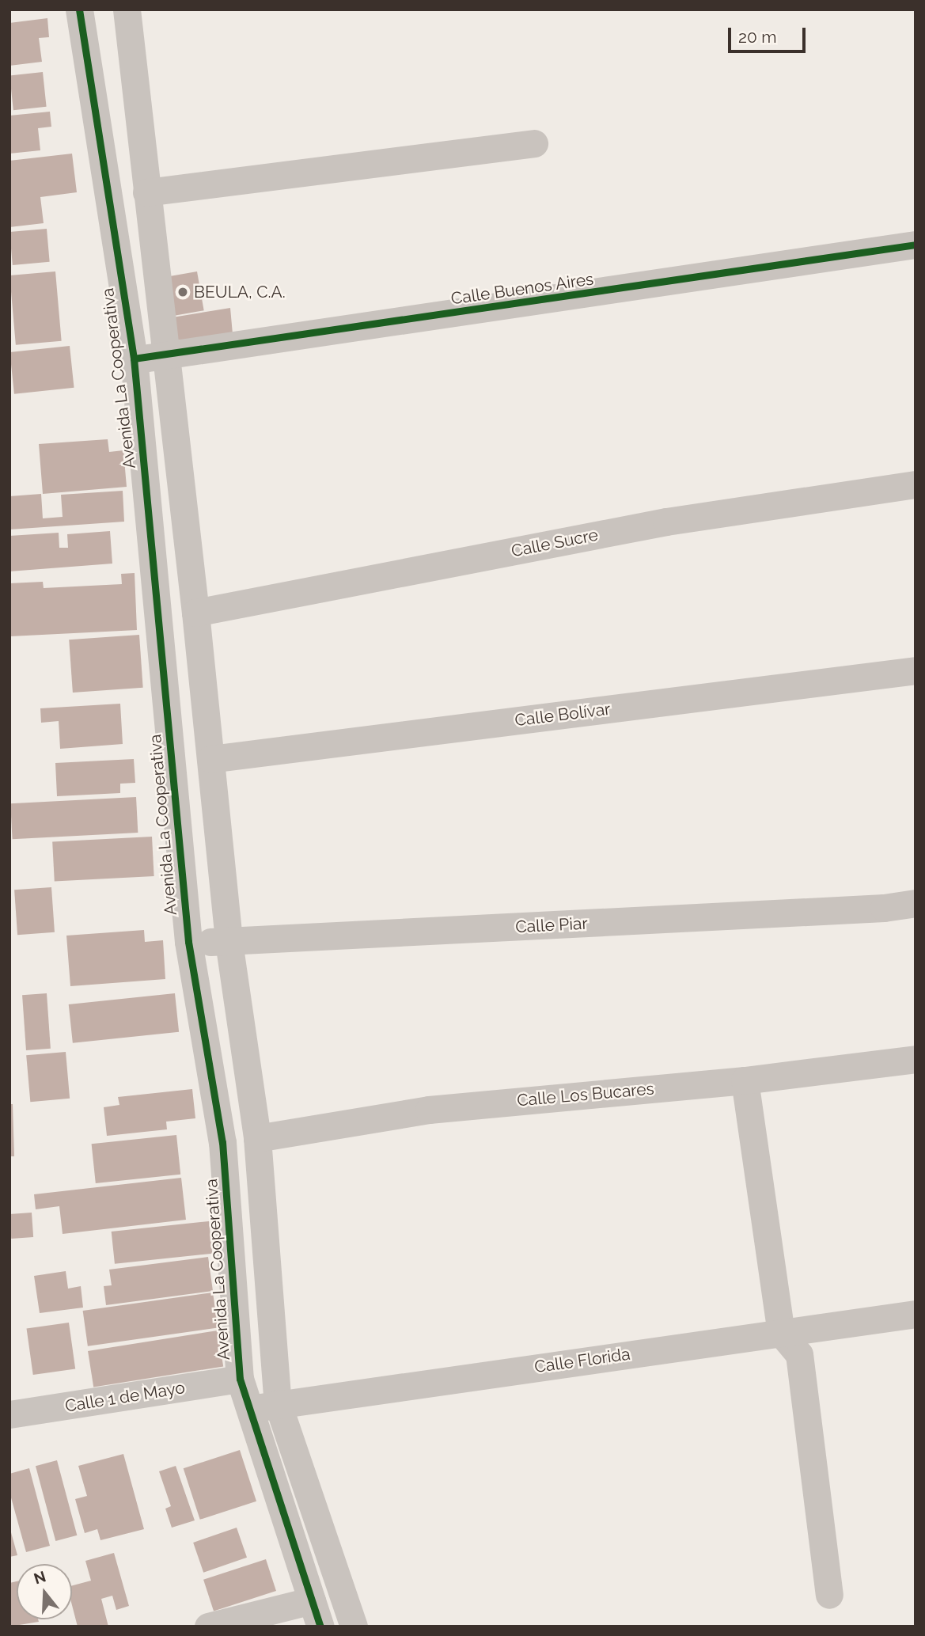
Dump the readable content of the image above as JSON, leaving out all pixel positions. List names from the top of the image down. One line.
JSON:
{"streets":{"street":["Calle Buenos Aires","Avenida La Cooperativa","Calle Sucre","Calle Bolívar","Calle Piar","Calle Los Bucares","Calle Florida","Calle 1 de Mayo"]},"crossings":[["Calle Buenos Aires","Avenida La Cooperativa"],["Avenida La Cooperativa","Calle Piar"],["Avenida La Cooperativa","Calle Florida"],["Avenida La Cooperativa","Calle 1 de Mayo"]],"places":["BEULA, C.A."],"scale_bar":"20 m","north":"top"}
